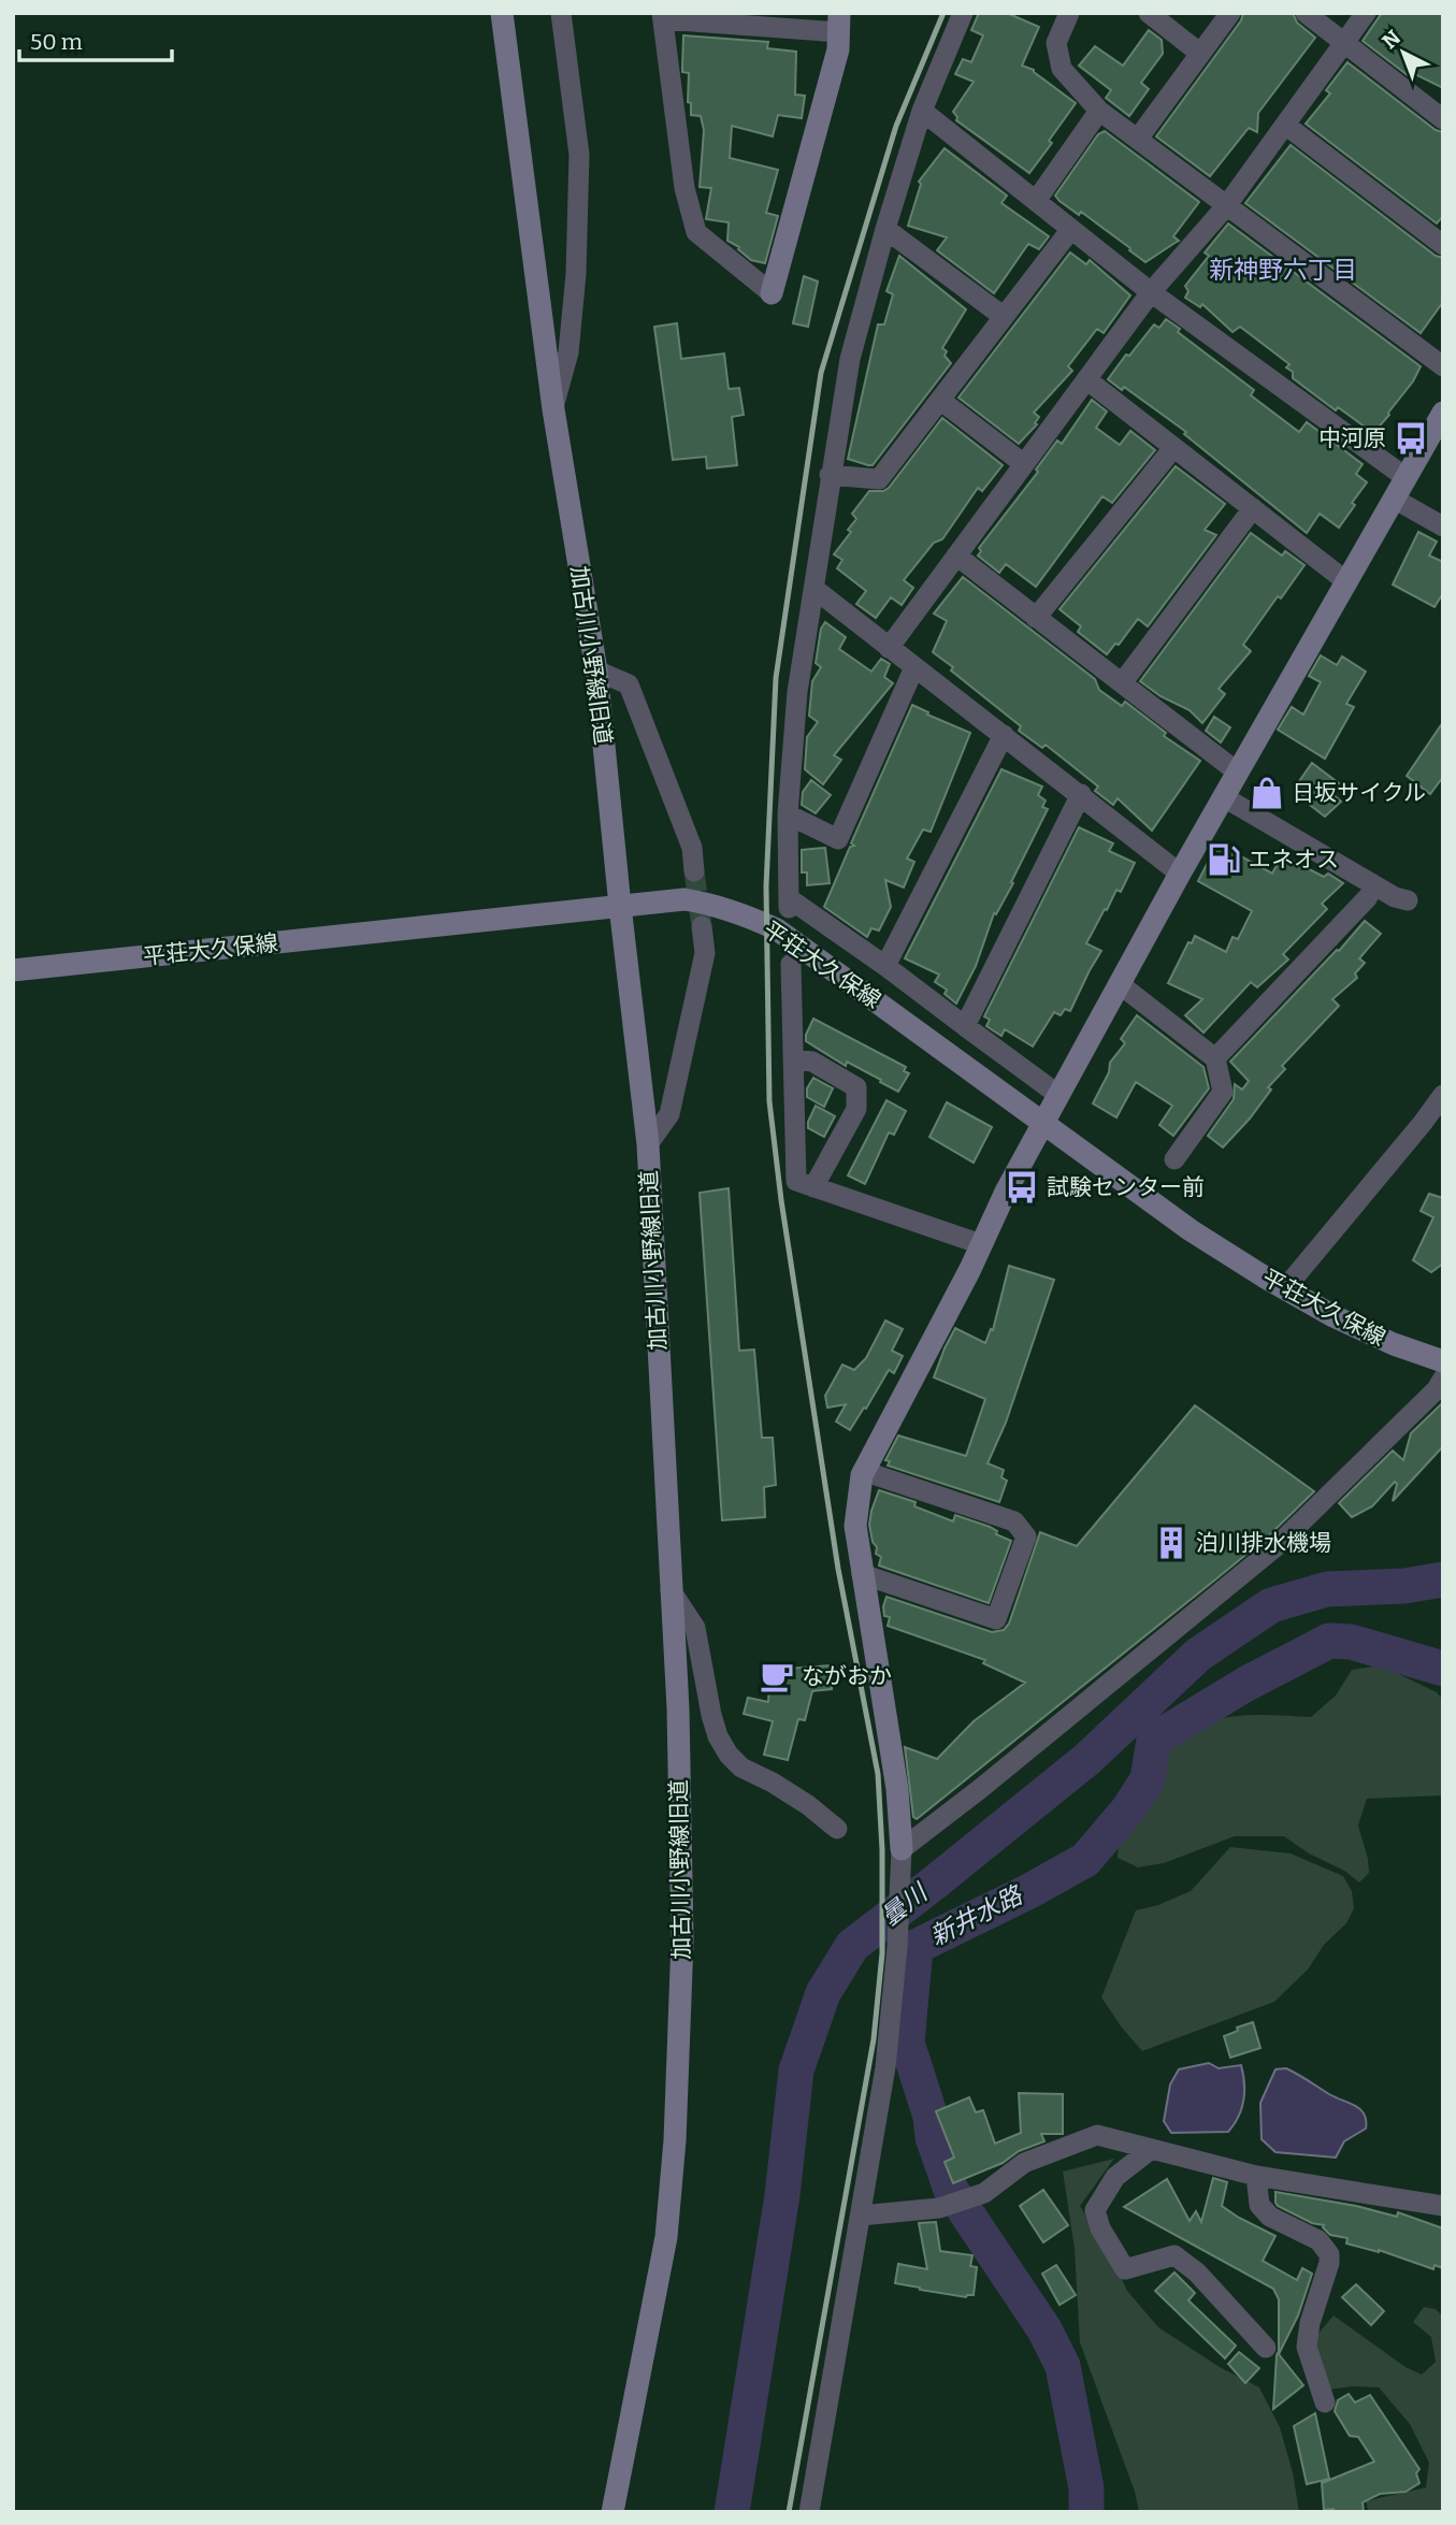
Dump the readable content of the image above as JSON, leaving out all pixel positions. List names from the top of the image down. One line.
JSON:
{"streets":{"street":["加古川小野線旧道","平荘大久保線"]},"crossings":[["加古川小野線旧道","平荘大久保線"]],"districts":["新神野六丁目"],"water":["曇川","新井水路"],"places":{"bus stop":["中河原","試験センター前"],"shop":["日坂サイクル"],"fuel station":["エネオス"],"building":["泊川排水機場"],"cafe":["ながおか"]},"scale_bar":"50 m","north":"top left"}
